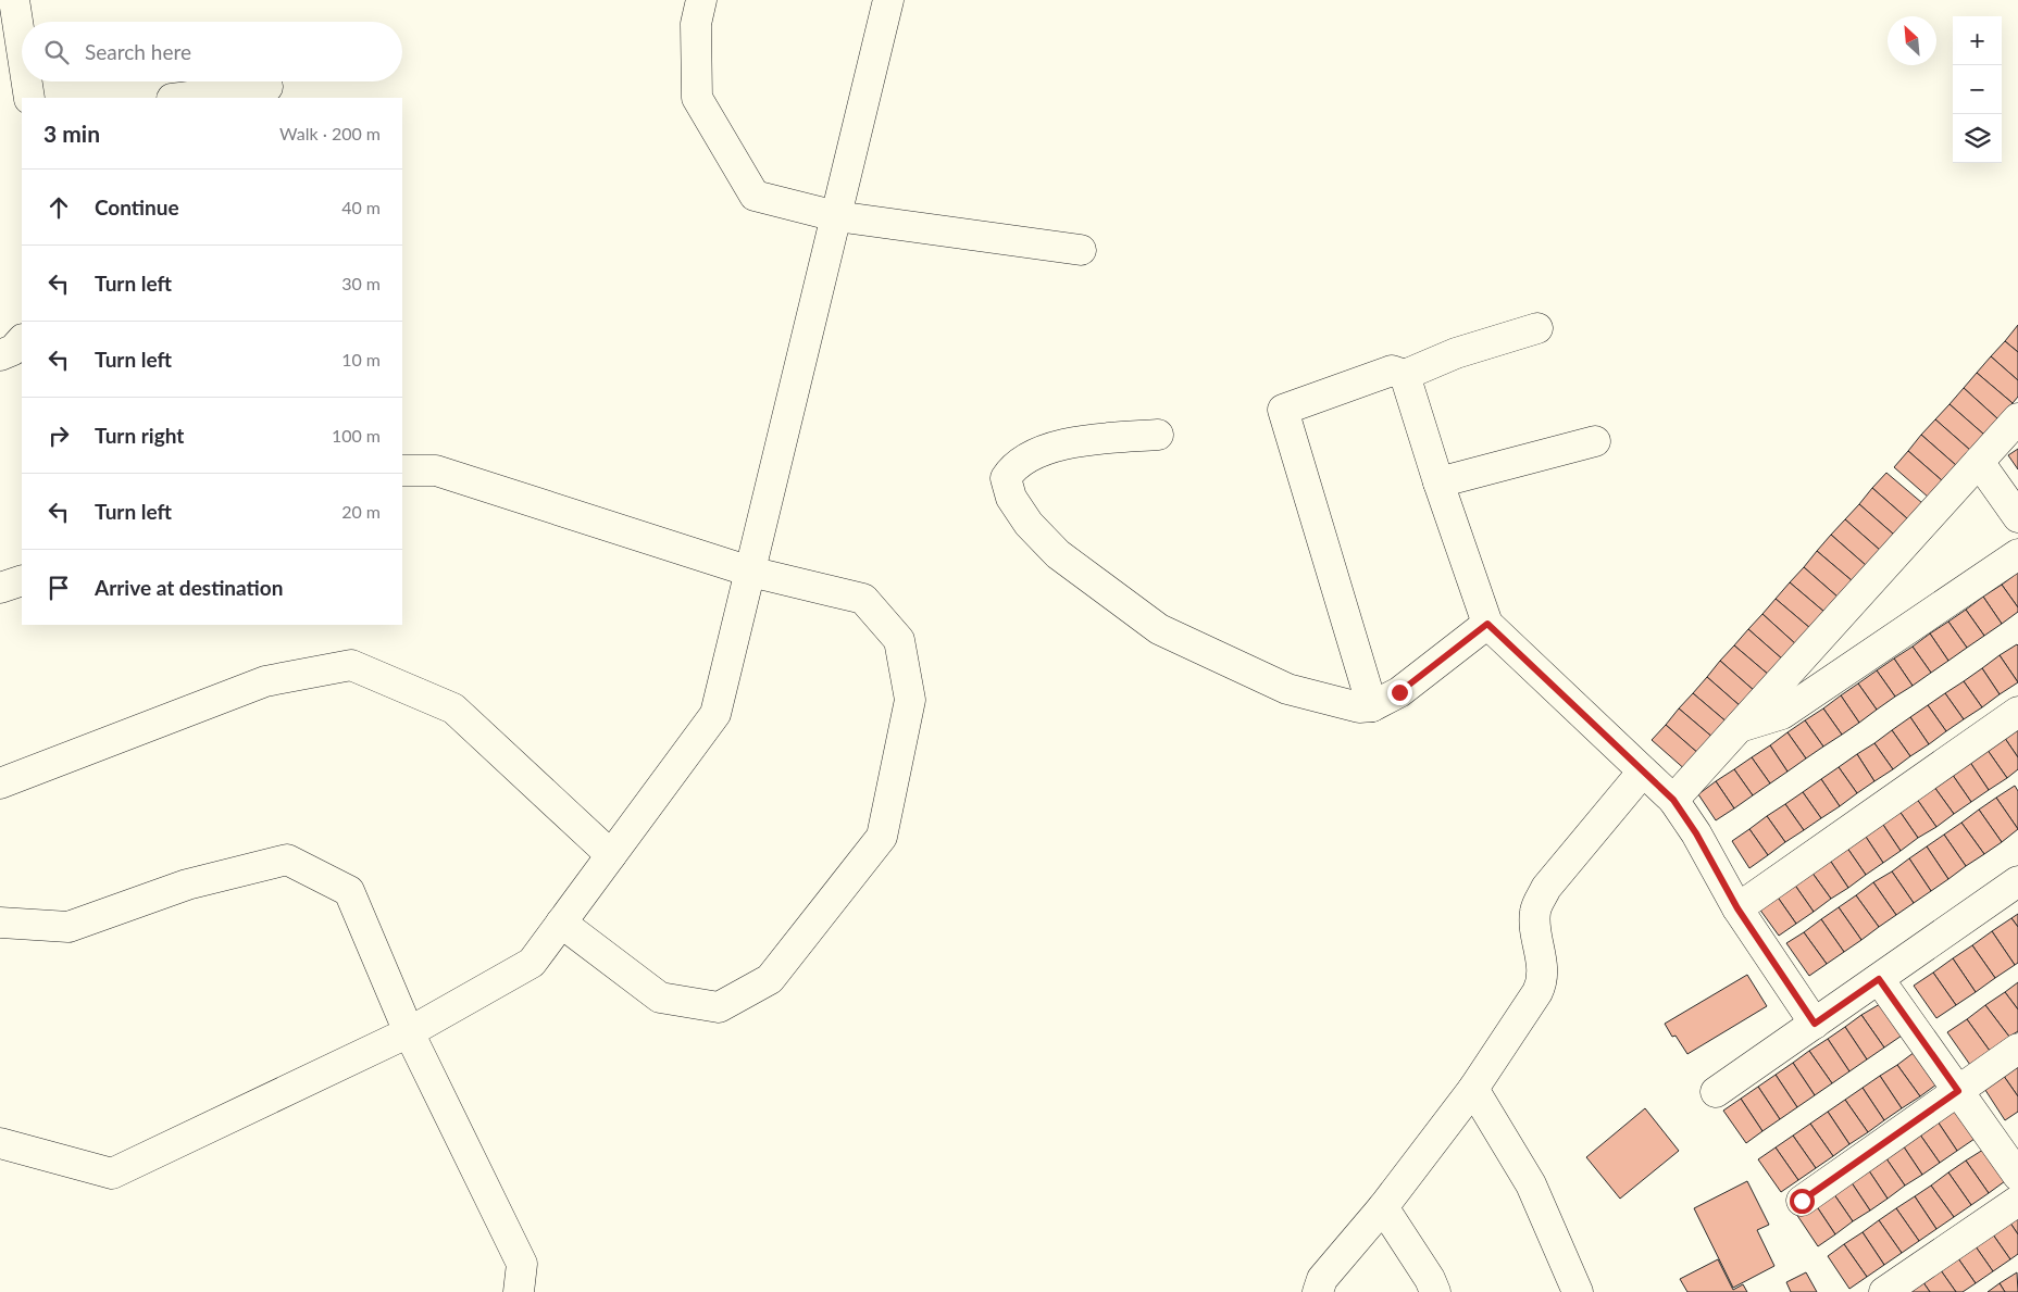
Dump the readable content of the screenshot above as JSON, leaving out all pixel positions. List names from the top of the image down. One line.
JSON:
{"north":"top left","page":{"map_buttons":["+","−"],"search":"Search here","heading":["3 min","Walk · 200 m"],"list":[["Continue","40 m"],["Turn left","30 m"],["Turn left","10 m"],["Turn right","100 m"],["Turn left","20 m"],"Arrive at destination"]}}
